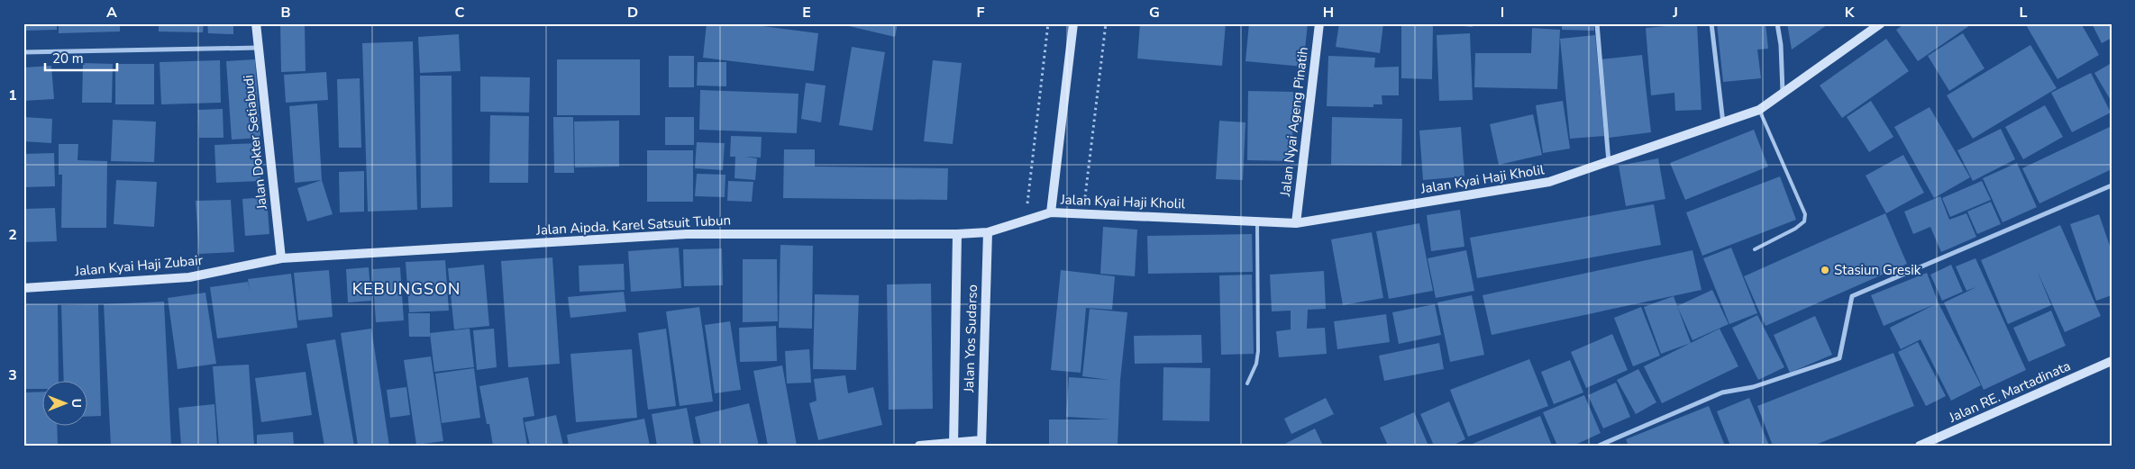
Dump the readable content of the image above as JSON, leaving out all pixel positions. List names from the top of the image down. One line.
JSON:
{"streets":{"main road":["Jalan Nyai Ageng Pinatih","Jalan Dokter Setiabudi","Jalan Kyai Haji Kholil","Jalan Aipda. Karel Satsuit Tubun","Jalan Kyai Haji Zubair","Jalan Yos Sudarso","Jalan RE. Martadinata"]},"crossings":[["Jalan Nyai Ageng Pinatih","Jalan Kyai Haji Kholil"],["Jalan Dokter Setiabudi","Jalan Aipda. Karel Satsuit Tubun"],["Jalan Dokter Setiabudi","Jalan Kyai Haji Zubair"],["Jalan Kyai Haji Kholil","Jalan Aipda. Karel Satsuit Tubun"],["Jalan Aipda. Karel Satsuit Tubun","Jalan Kyai Haji Zubair"],["Jalan Aipda. Karel Satsuit Tubun","Jalan Yos Sudarso"]],"districts":["KEBUNGSON"],"places":["Stasiun Gresik"],"scale_bar":"20 m","north":"right","grid":{"columns":["A","B","C","D","E","F","G","H","I","J","K","L"],"rows":["1","2","3"]}}
